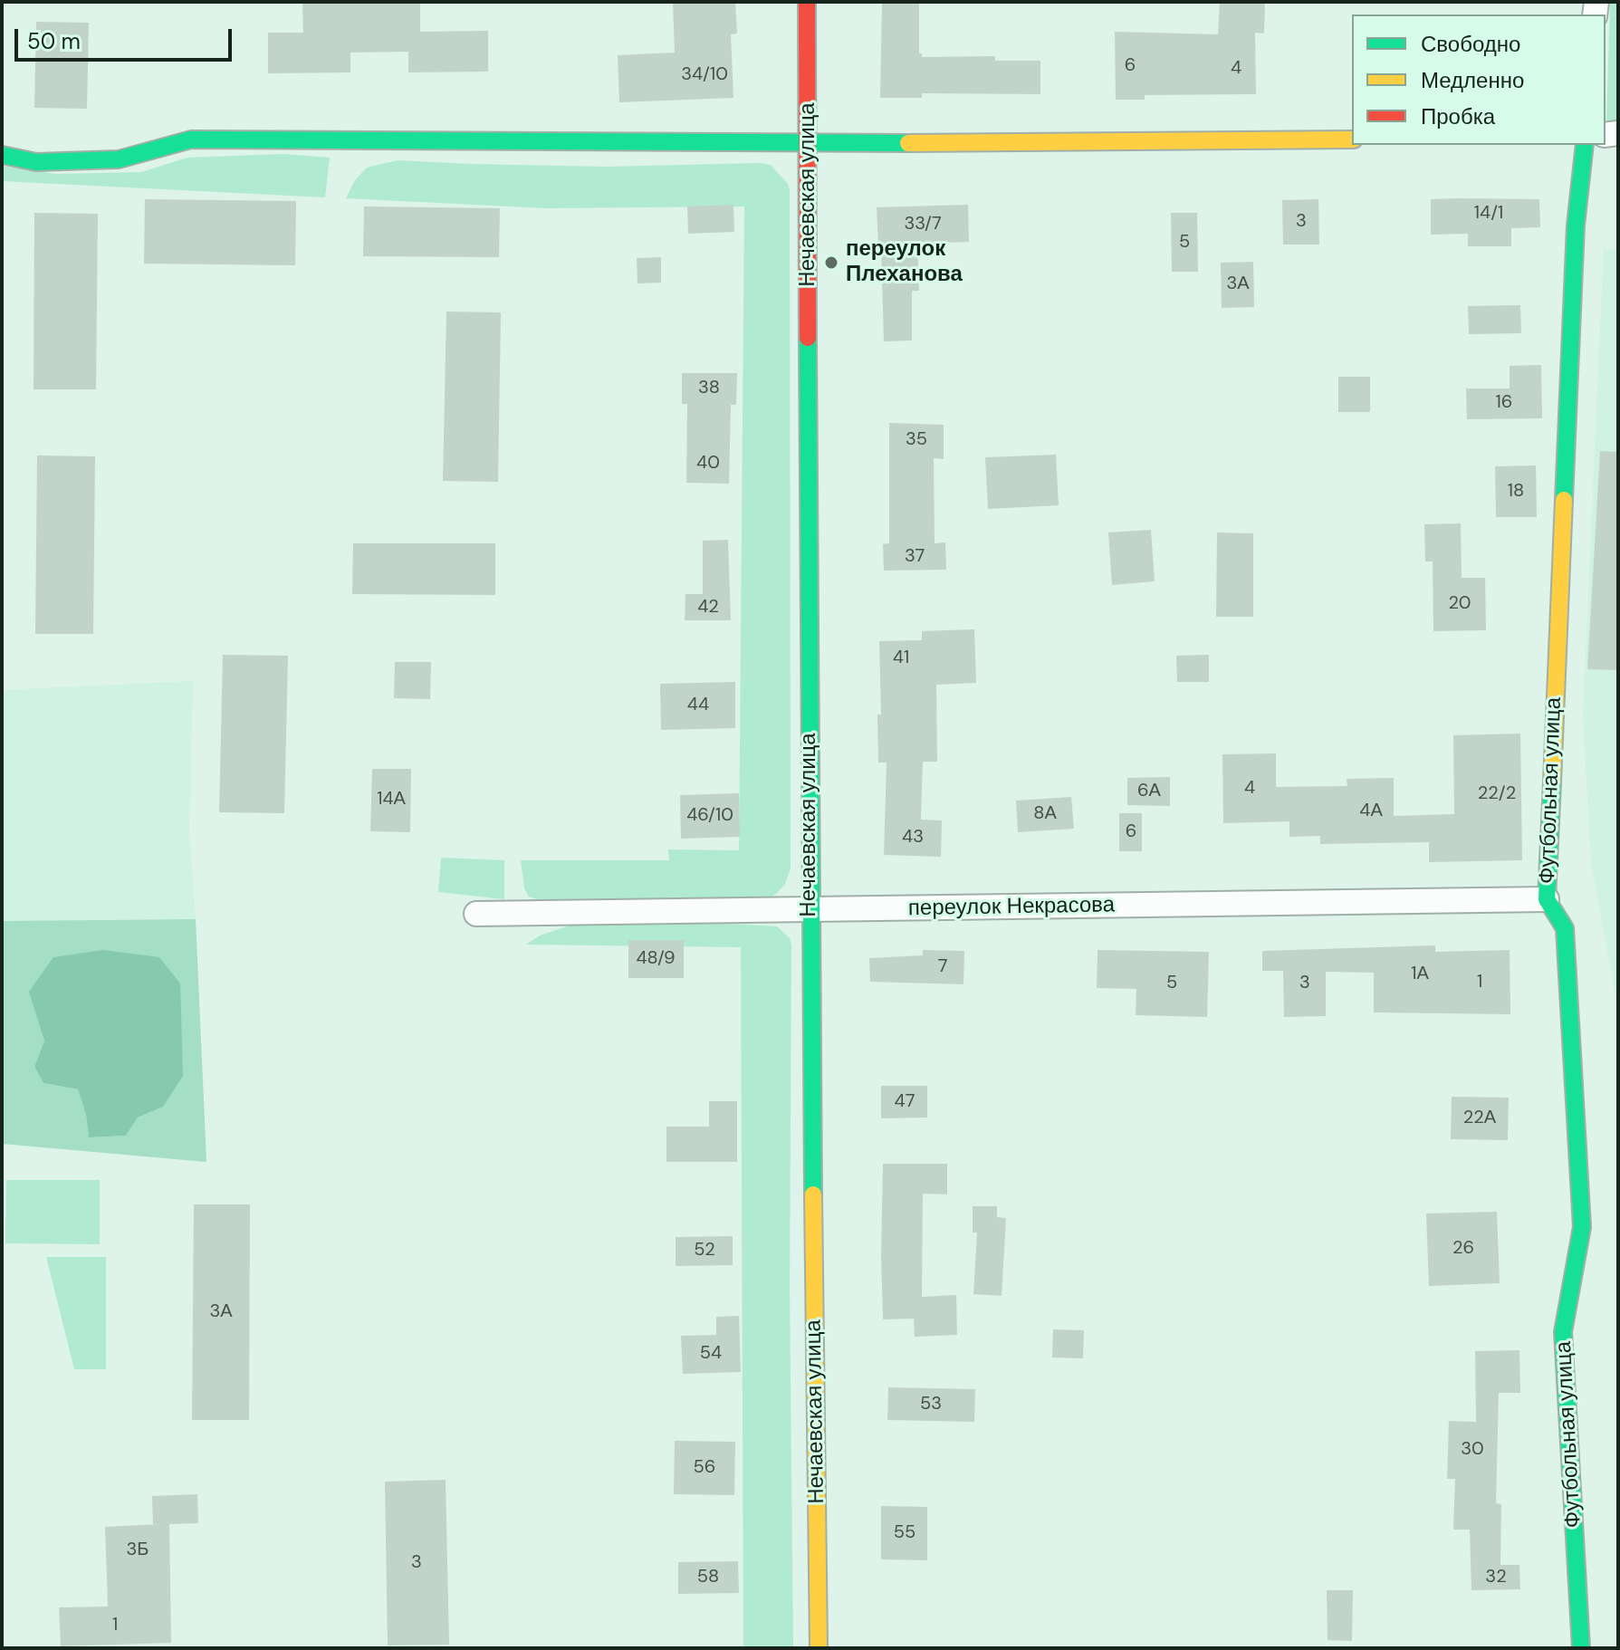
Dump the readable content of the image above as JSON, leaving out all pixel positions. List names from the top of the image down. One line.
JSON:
{"streets":{"street":["Нечаевская улица","Футбольная улица","переулок Некрасова"]},"crossings":[["Нечаевская улица","переулок Некрасова"],["Футбольная улица","переулок Некрасова"]],"places":["переулок Плеханова"],"house_numbers":["6","4","34/10","14/1","3","33/7","5","3А","38","16","35","40","18","37","20","42","41","44","4","6А","22/2","14А","4А","8А","46/10","6","43","48/9","7","1А","1","5","3","47","22А","26","52","3А","54","53","30","56","55","3Б","3","58","32","1"],"legend":["Свободно","Медленно","Пробка"],"scale_bar":"50 m"}
